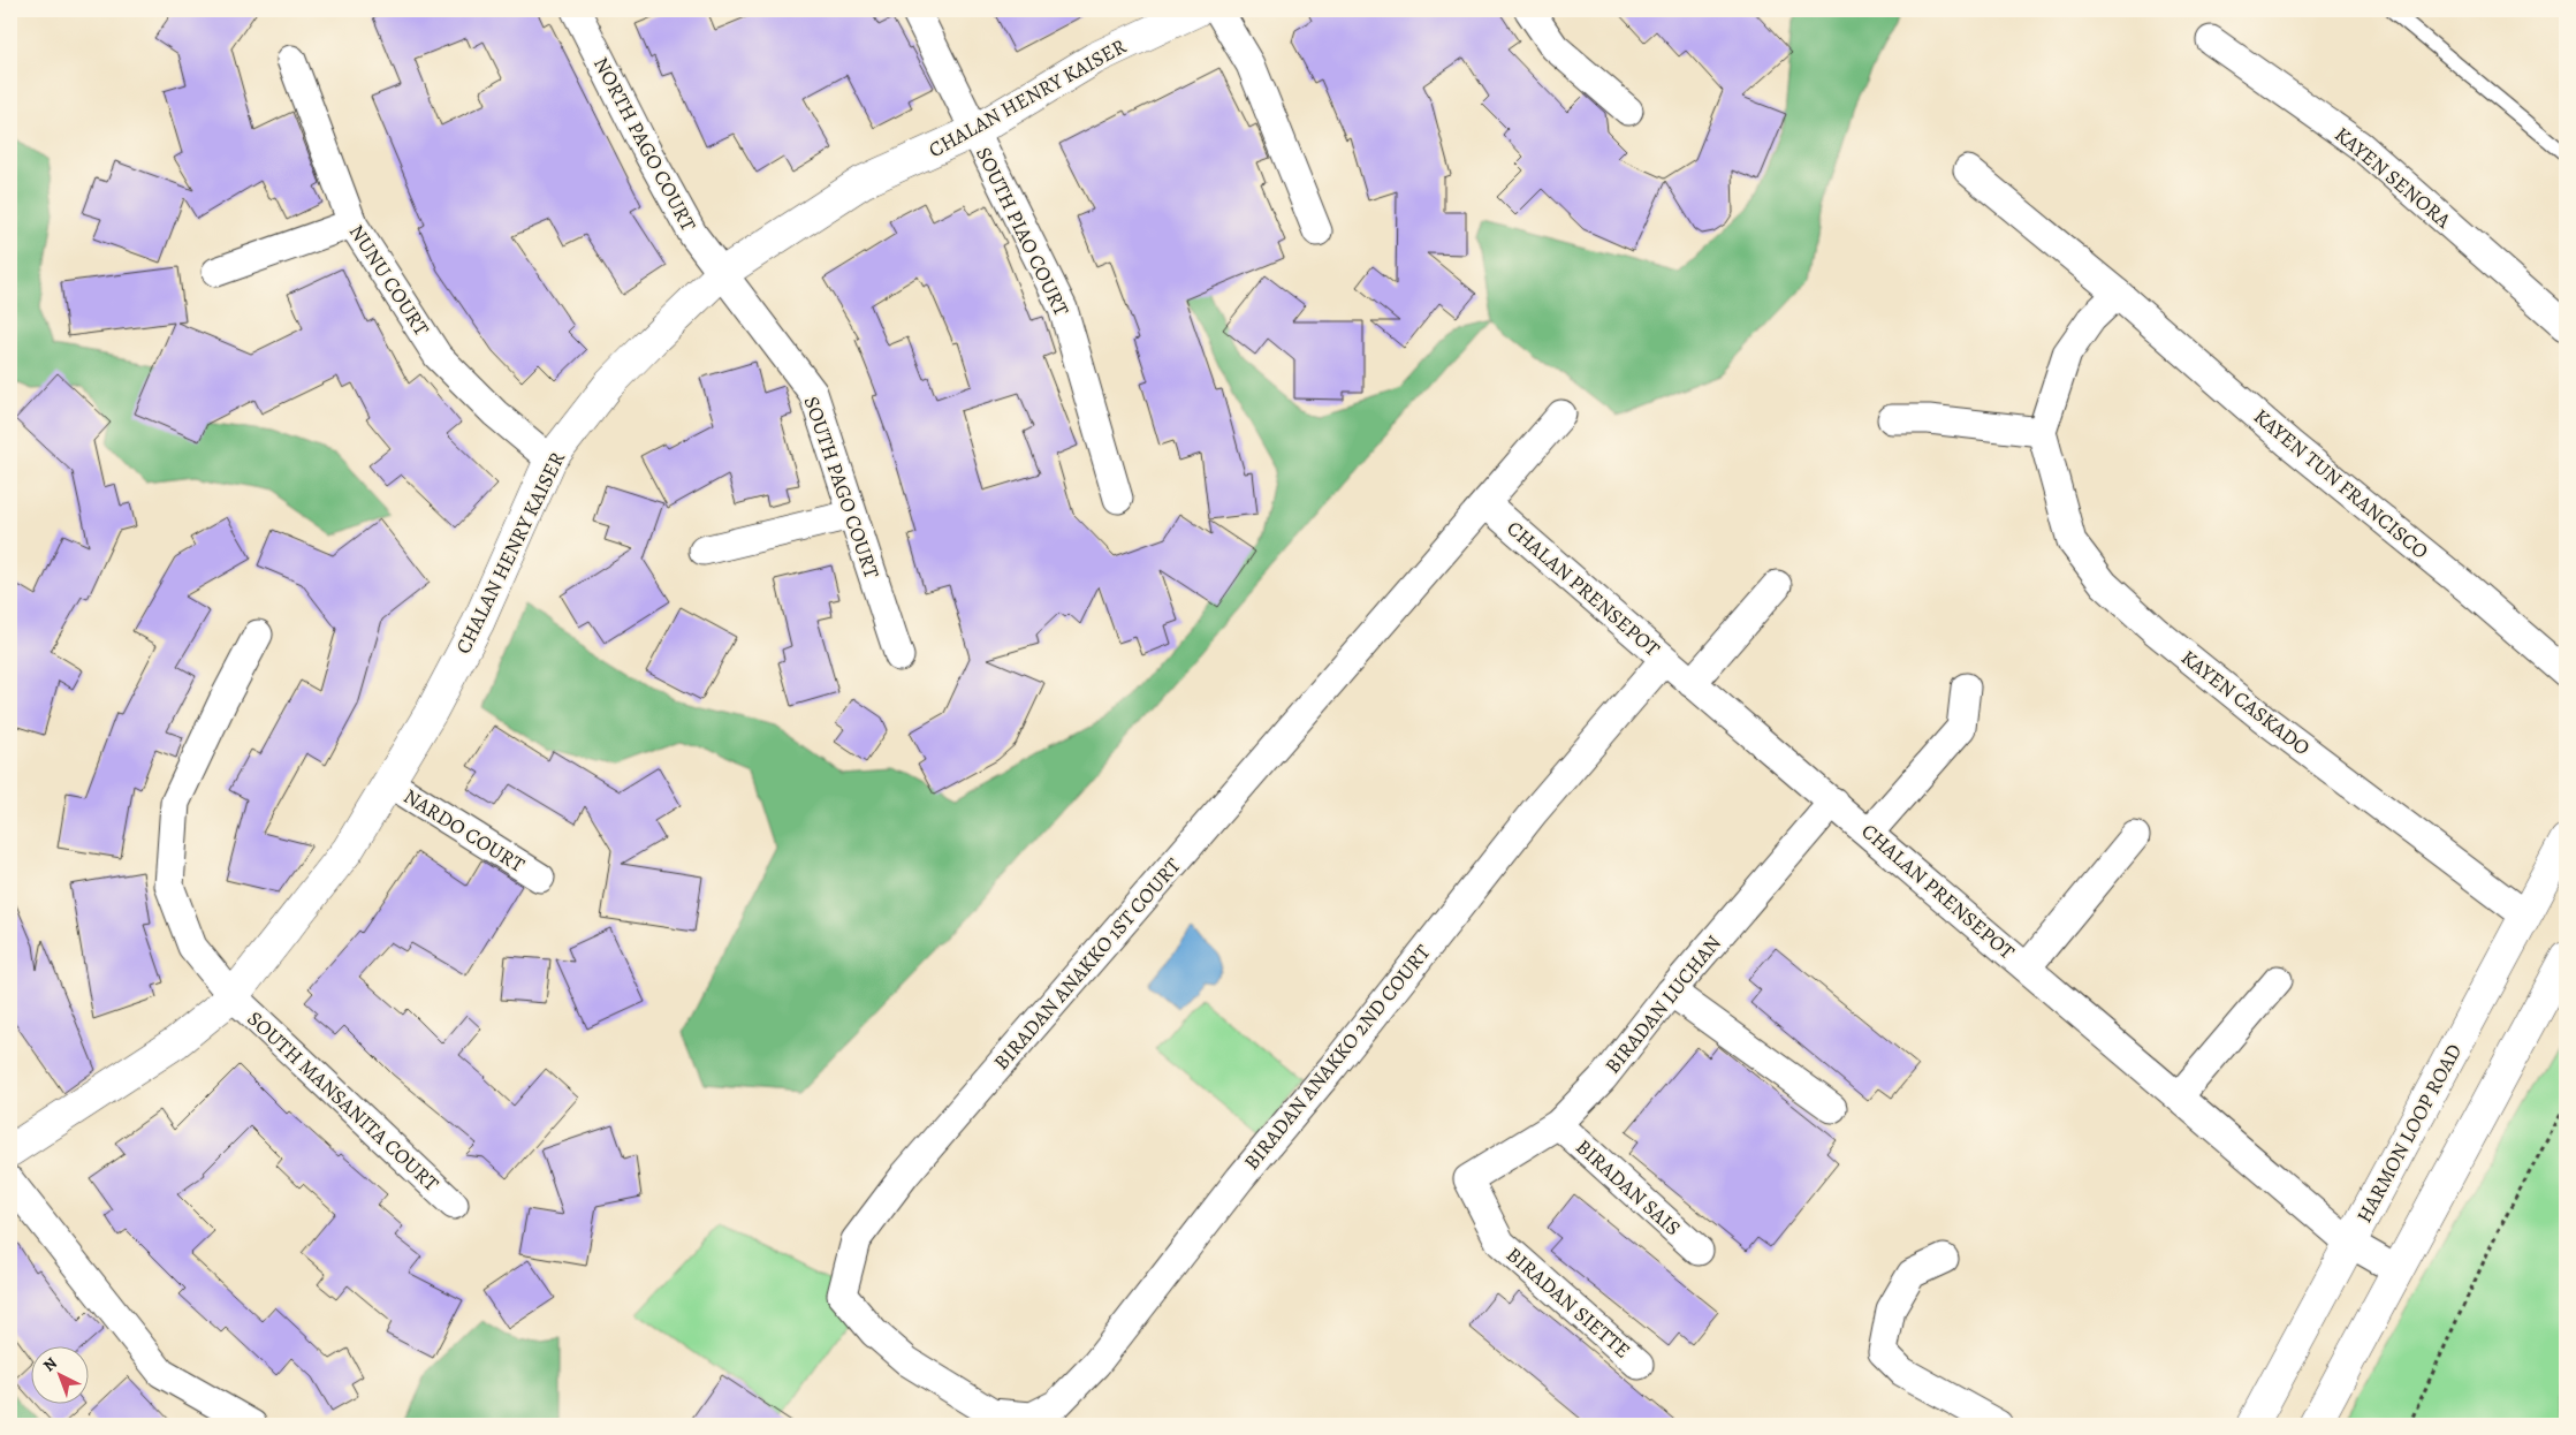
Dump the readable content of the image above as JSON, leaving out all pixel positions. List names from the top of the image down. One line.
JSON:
{"streets":{"street":["CHALAN HENRY KAISER","NORTH PAGO COURT","KAYEN SENORA","SOUTH PIAO COURT","NUNU COURT","KAYEN TUN FRANCISCO","SOUTH PAGO COURT","CHALAN PRENSEPOT","KAYEN CASKADO","NARDO COURT","BIRADAN ANAKKO 1ST COURT","BIRADAN LUCHAN","BIRADAN ANAKKO 2ND COURT","SOUTH MANSANITA COURT","HARMON LOOP ROAD","BIRADAN SAIS","BIRADAN SIETTE"]},"crossings":[["CHALAN HENRY KAISER","NORTH PAGO COURT"],["CHALAN HENRY KAISER","SOUTH PIAO COURT"],["CHALAN HENRY KAISER","NUNU COURT"],["CHALAN HENRY KAISER","SOUTH PAGO COURT"],["CHALAN HENRY KAISER","NARDO COURT"],["CHALAN HENRY KAISER","SOUTH MANSANITA COURT"],["NORTH PAGO COURT","SOUTH PAGO COURT"],["CHALAN PRENSEPOT","BIRADAN ANAKKO 1ST COURT"],["CHALAN PRENSEPOT","BIRADAN LUCHAN"],["CHALAN PRENSEPOT","BIRADAN ANAKKO 2ND COURT"],["CHALAN PRENSEPOT","HARMON LOOP ROAD"],["KAYEN CASKADO","HARMON LOOP ROAD"],["BIRADAN ANAKKO 1ST COURT","BIRADAN ANAKKO 2ND COURT"],["BIRADAN LUCHAN","BIRADAN SAIS"],["BIRADAN LUCHAN","BIRADAN SIETTE"]],"north":"top left"}
